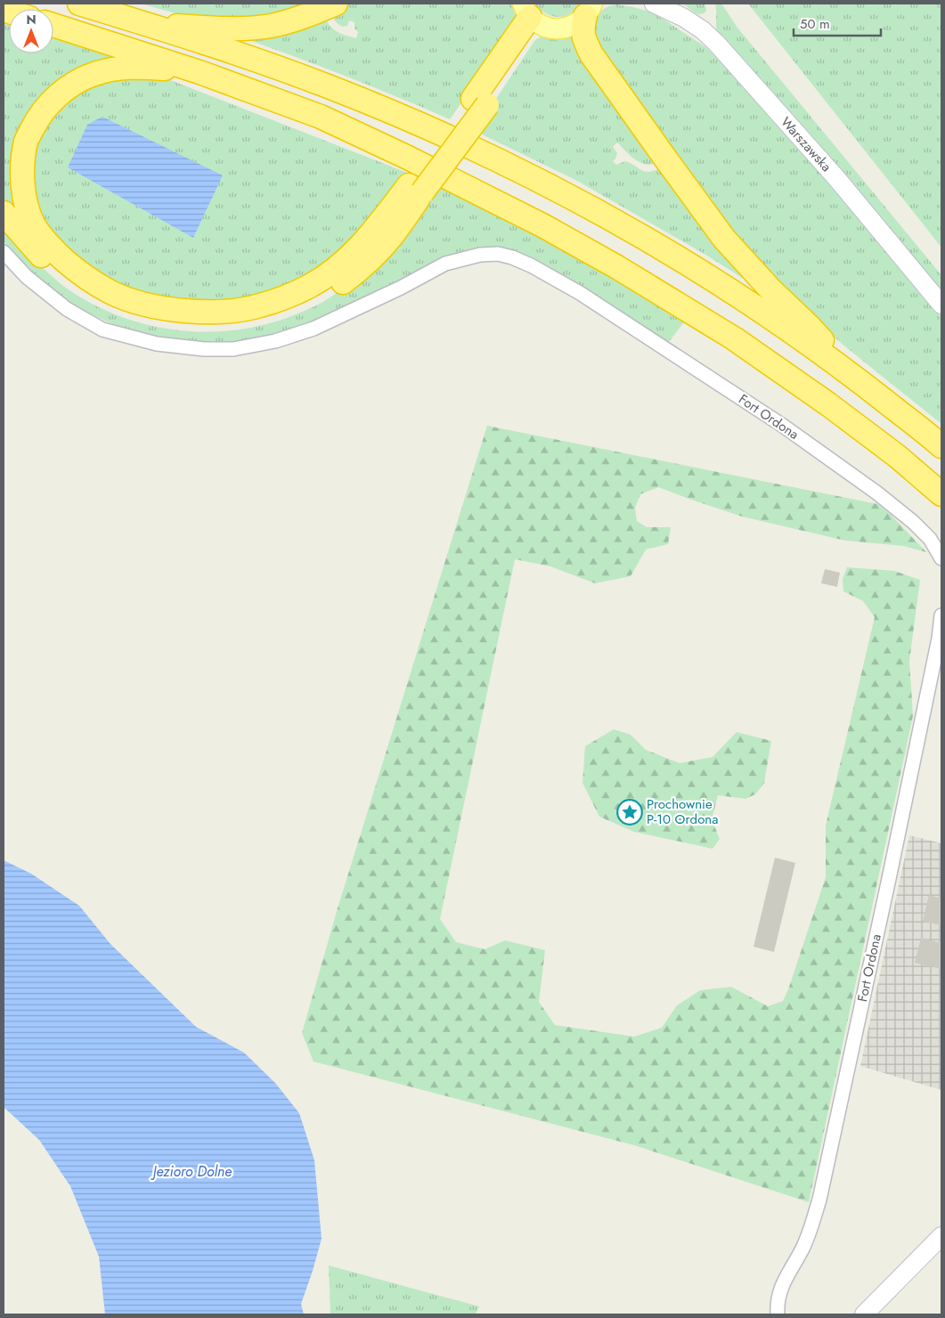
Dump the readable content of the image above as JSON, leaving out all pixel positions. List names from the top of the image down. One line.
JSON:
{"streets":{"main road":["Warszawska"],"street":["Fort Ordona"]},"water":["Jezioro Dolne"],"places":{"place":["Prochownie P-10 Ordona"]},"scale_bar":"50 m","north":"top"}
